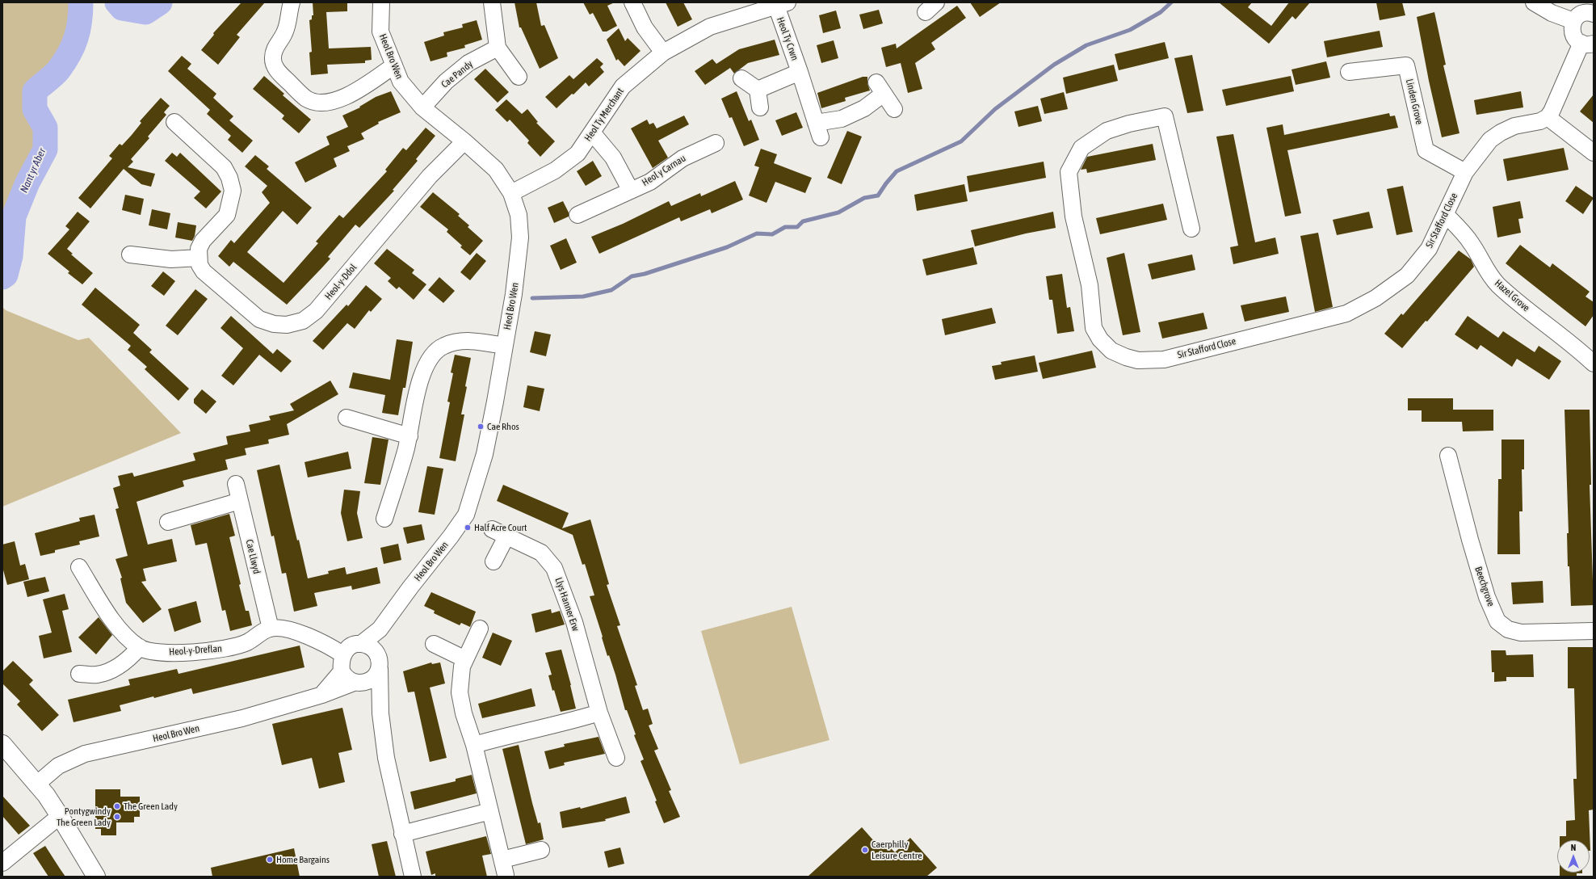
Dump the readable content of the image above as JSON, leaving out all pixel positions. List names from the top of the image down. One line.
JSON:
{"streets":{"street":["Heol Ty Crwn","Heol Bro Wen","Cae Pandy","Linden Grove","Heol Ty Merchant","Heol y Carnau","Sir Stafford Close","Heol-y-Ddol","Hazel Grove","Cae Llwyd","Beechgrove","Llys Hanner Erw","Heol-y-Dreflan"]},"crossings":[["Heol Ty Crwn","Heol Ty Merchant"],["Heol Bro Wen","Cae Pandy"],["Heol Bro Wen","Heol Ty Merchant"],["Heol Bro Wen","Heol-y-Ddol"],["Linden Grove","Sir Stafford Close"],["Heol Ty Merchant","Heol y Carnau"],["Sir Stafford Close","Hazel Grove"],["Cae Llwyd","Heol-y-Dreflan"]],"water":["Nant yr Aber"],"places":["Cae Rhos","Half Acre Court","The Green Lady","Pontygwindy The Green Lady","Caerphilly Leisure Centre","Home Bargains"],"north":"top"}
